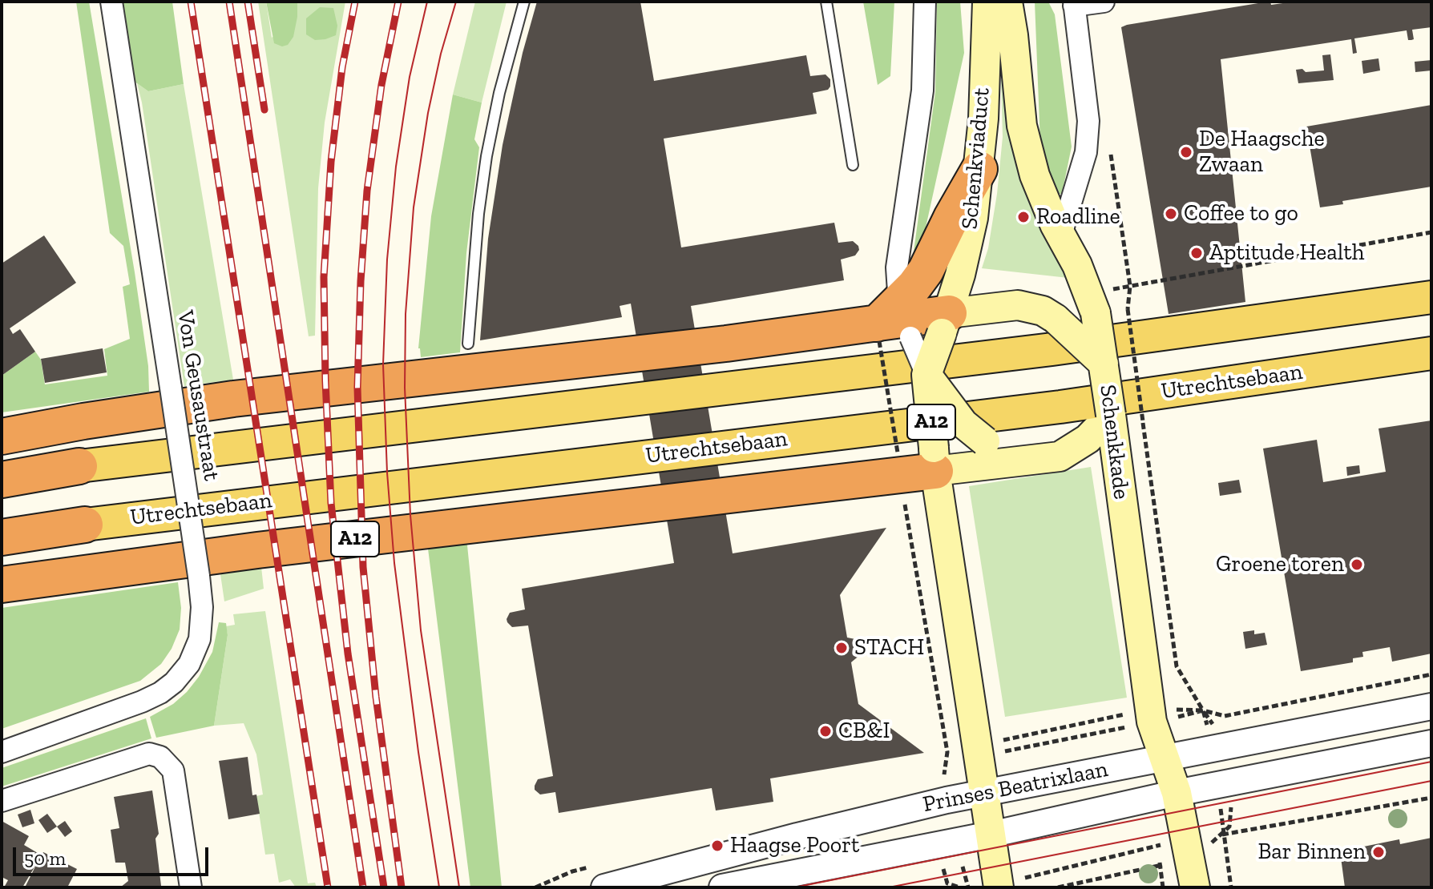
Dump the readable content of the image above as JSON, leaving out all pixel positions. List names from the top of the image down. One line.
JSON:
{"streets":{"highway":["Utrechtsebaan","A12"],"main road":["Schenkviaduct","Schenkkade"],"street":["Von Geusaustraat","Prinses Beatrixlaan"]},"crossings":[["Schenkviaduct","Schenkkade"],["A12","Prinses Beatrixlaan"],["Schenkkade","Prinses Beatrixlaan"]],"places":["De Haagsche Zwaan","Coffee to go","Roadline","Aptitude Health","Groene toren","STACH","CB&I","Haagse Poort","Bar Binnen"],"scale_bar":"50 m"}
